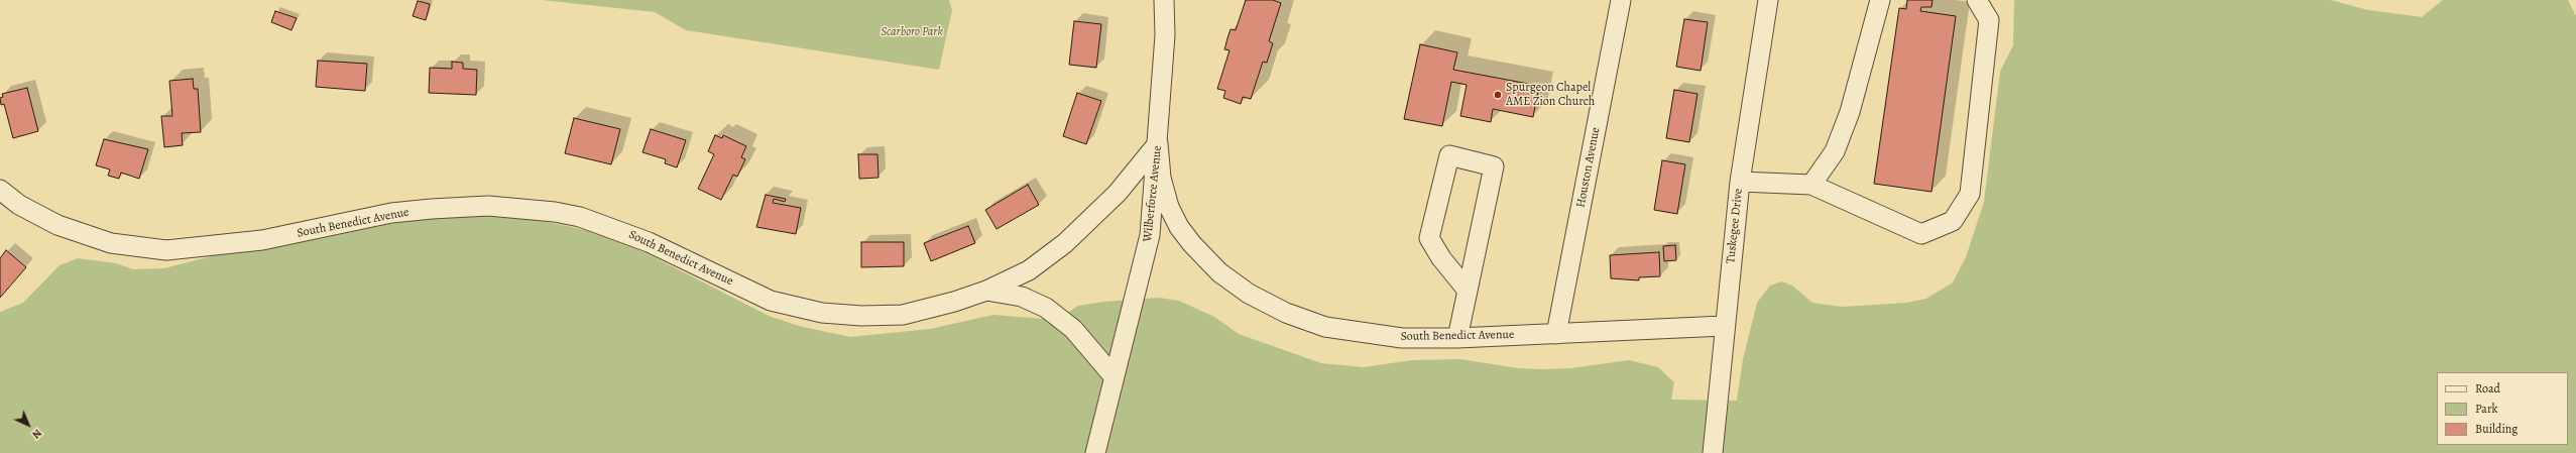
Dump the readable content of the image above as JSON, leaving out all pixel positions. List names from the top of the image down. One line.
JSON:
{"streets":{"street":["Houston Avenue","Wilberforce Avenue","South Benedict Avenue","Tuskegee Drive"]},"crossings":[["Houston Avenue","South Benedict Avenue"],["Wilberforce Avenue","South Benedict Avenue"],["South Benedict Avenue","Tuskegee Drive"]],"parks":["Scarboro Park"],"places":["Spurgeon Chapel AME Zion Church"],"legend":["Road","Park","Building"],"north":"bottom right"}
